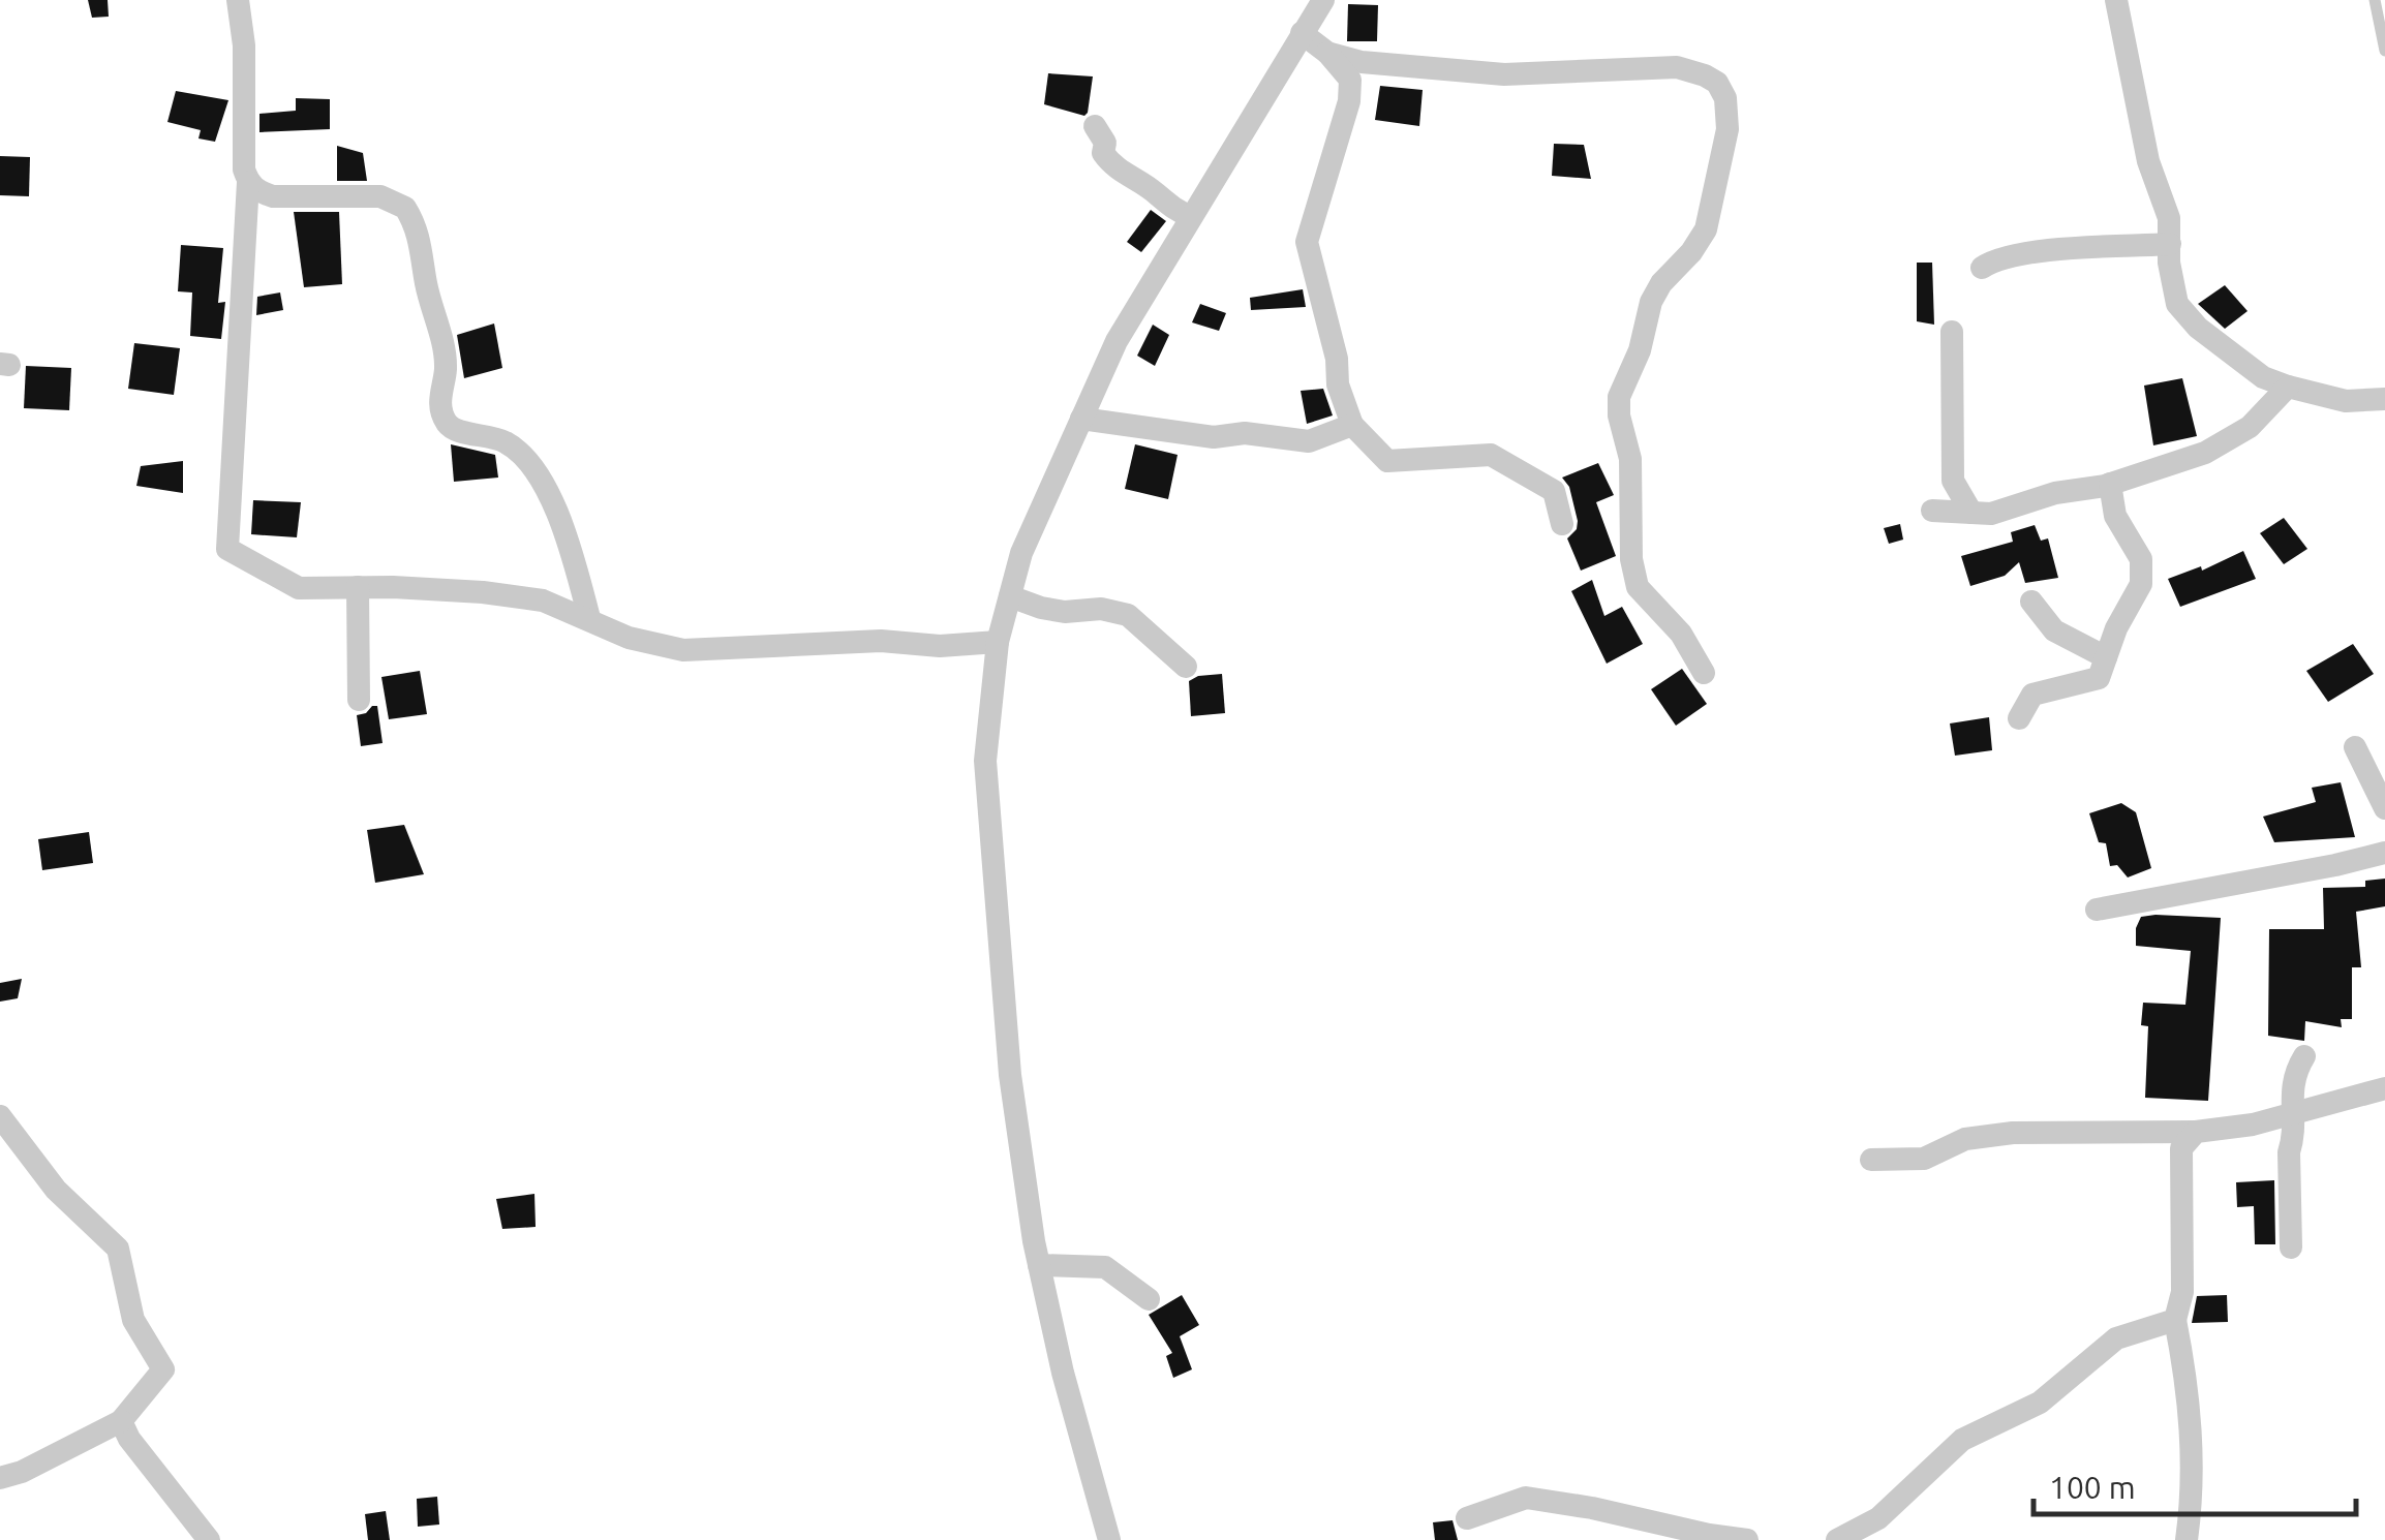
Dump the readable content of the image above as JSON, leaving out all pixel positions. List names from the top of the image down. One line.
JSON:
{"scale_bar":"100 m"}
